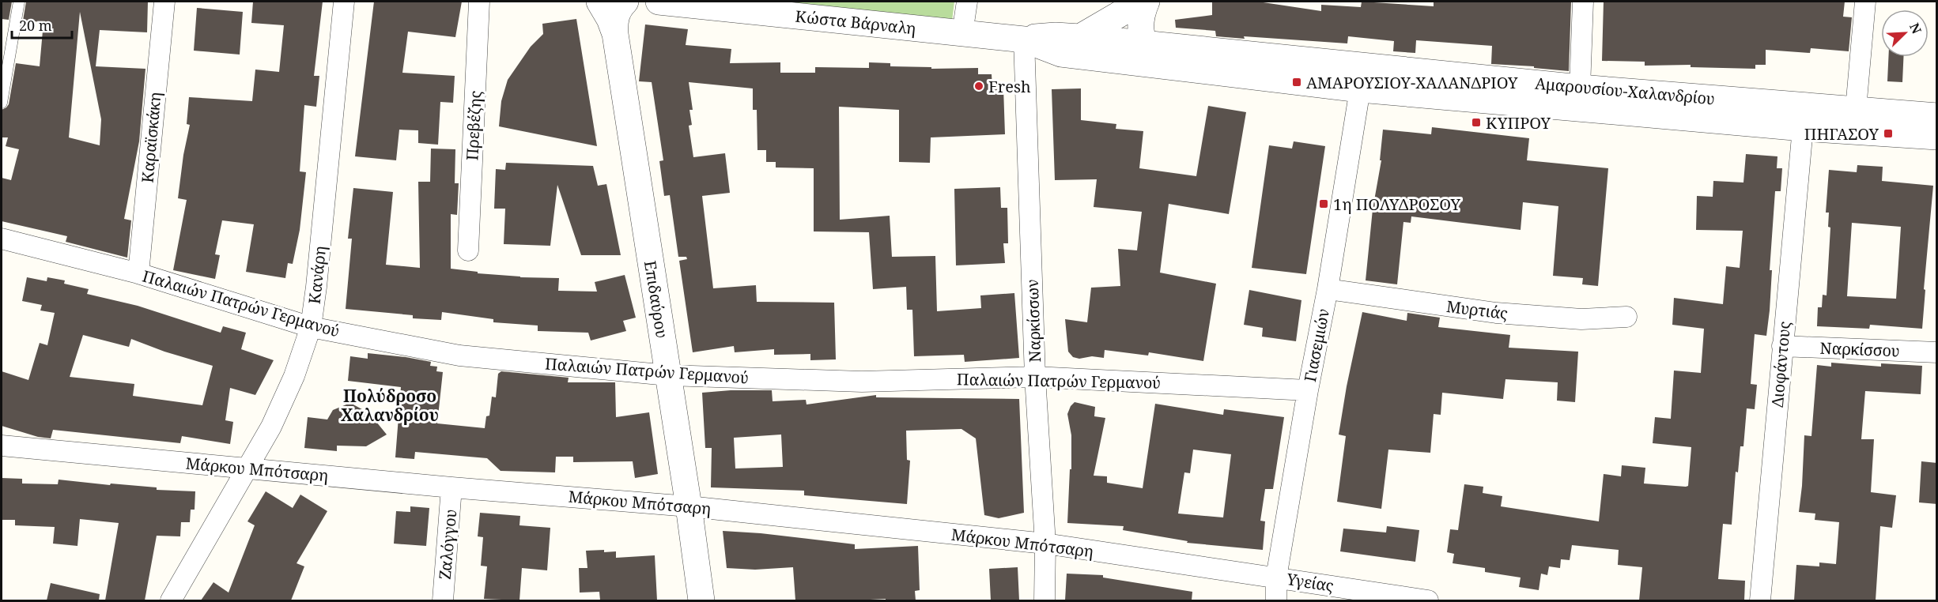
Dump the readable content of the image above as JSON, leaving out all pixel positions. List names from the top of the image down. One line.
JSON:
{"streets":{"street":["Κώστα Βάρναλη","Αμαρουσίου-Χαλανδρίου","Πρεβέζης","Καραϊσκάκη","Κανάρη","Επιδαύρου","Παλαιών Πατρών Γερμανού","Μυρτιάς","Ναρκίσσων","Γιασεμιών","Ναρκίσσου","Διοφάντους","Μάρκου Μπότσαρη","Ζαλόγγου","Υγείας"]},"crossings":[["Κώστα Βάρναλη","Αμαρουσίου-Χαλανδρίου"],["Κώστα Βάρναλη","Ναρκίσσων"],["Αμαρουσίου-Χαλανδρίου","Γιασεμιών"],["Αμαρουσίου-Χαλανδρίου","Διοφάντους"],["Καραϊσκάκη","Παλαιών Πατρών Γερμανού"],["Κανάρη","Παλαιών Πατρών Γερμανού"],["Κανάρη","Μάρκου Μπότσαρη"],["Επιδαύρου","Παλαιών Πατρών Γερμανού"],["Επιδαύρου","Μάρκου Μπότσαρη"],["Παλαιών Πατρών Γερμανού","Ναρκίσσων"],["Παλαιών Πατρών Γερμανού","Γιασεμιών"],["Μυρτιάς","Γιασεμιών"],["Ναρκίσσων","Μάρκου Μπότσαρη"],["Γιασεμιών","Μάρκου Μπότσαρη"],["Γιασεμιών","Υγείας"],["Ναρκίσσου","Διοφάντους"],["Μάρκου Μπότσαρη","Ζαλόγγου"],["Μάρκου Μπότσαρη","Υγείας"]],"districts":["Πολύδροσο Χαλανδρίου"],"places":{"transit":["ΑΜΑΡΟΥΣΙΟΥ-ΧΑΛΑΝΔΡΙΟΥ","ΚΥΠΡΟΥ","ΠΗΓΑΣΟΥ","1η ΠΟΛΥΔΡΟΣΟΥ"],"other":["Fresh"]},"scale_bar":"20 m","north":"top right"}
